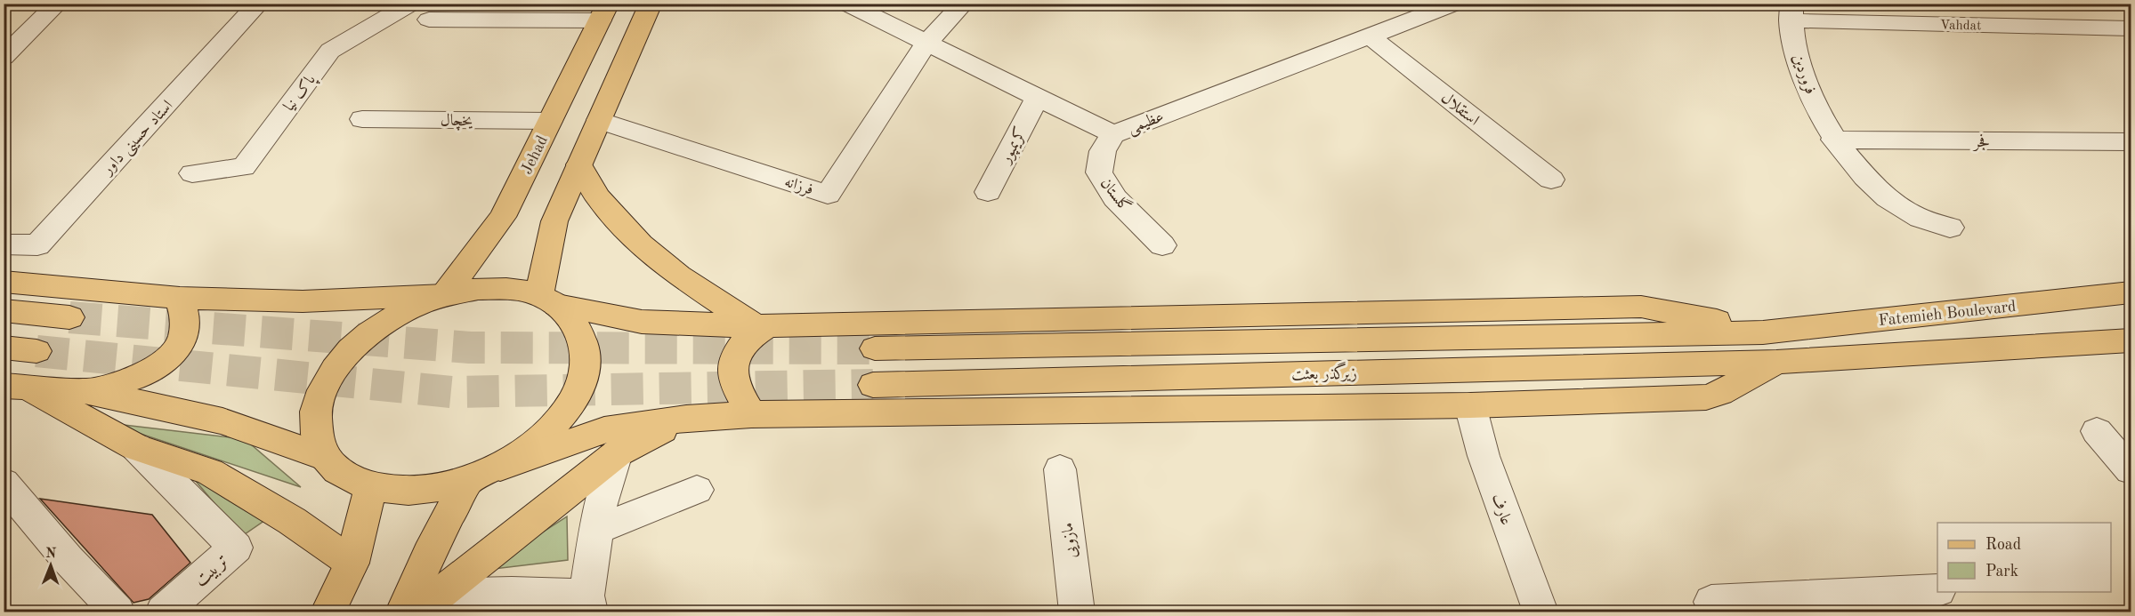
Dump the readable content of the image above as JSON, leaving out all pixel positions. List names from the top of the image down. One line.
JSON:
{"streets":{"main road":["Jehad","Fatemieh Boulevard","زیرگذر بعثت"],"street":["Vahdat","فروردین","پاک نیا","استقلال","یخچال","عظیمی","استاد حسینی داور","فجر","کریمپور","فرزانه","گلستان","عارف","مازویی","تربیت"]},"crossings":[["Vahdat","فروردین"],["فروردین","فجر"],["استقلال","عظیمی"],["یخچال","Jehad"],["عظیمی","کریمپور"],["عظیمی","فرزانه"],["عظیمی","گلستان"],["Fatemieh Boulevard","زیرگذر بعثت"]],"legend":["Road","Park"],"north":"top"}
